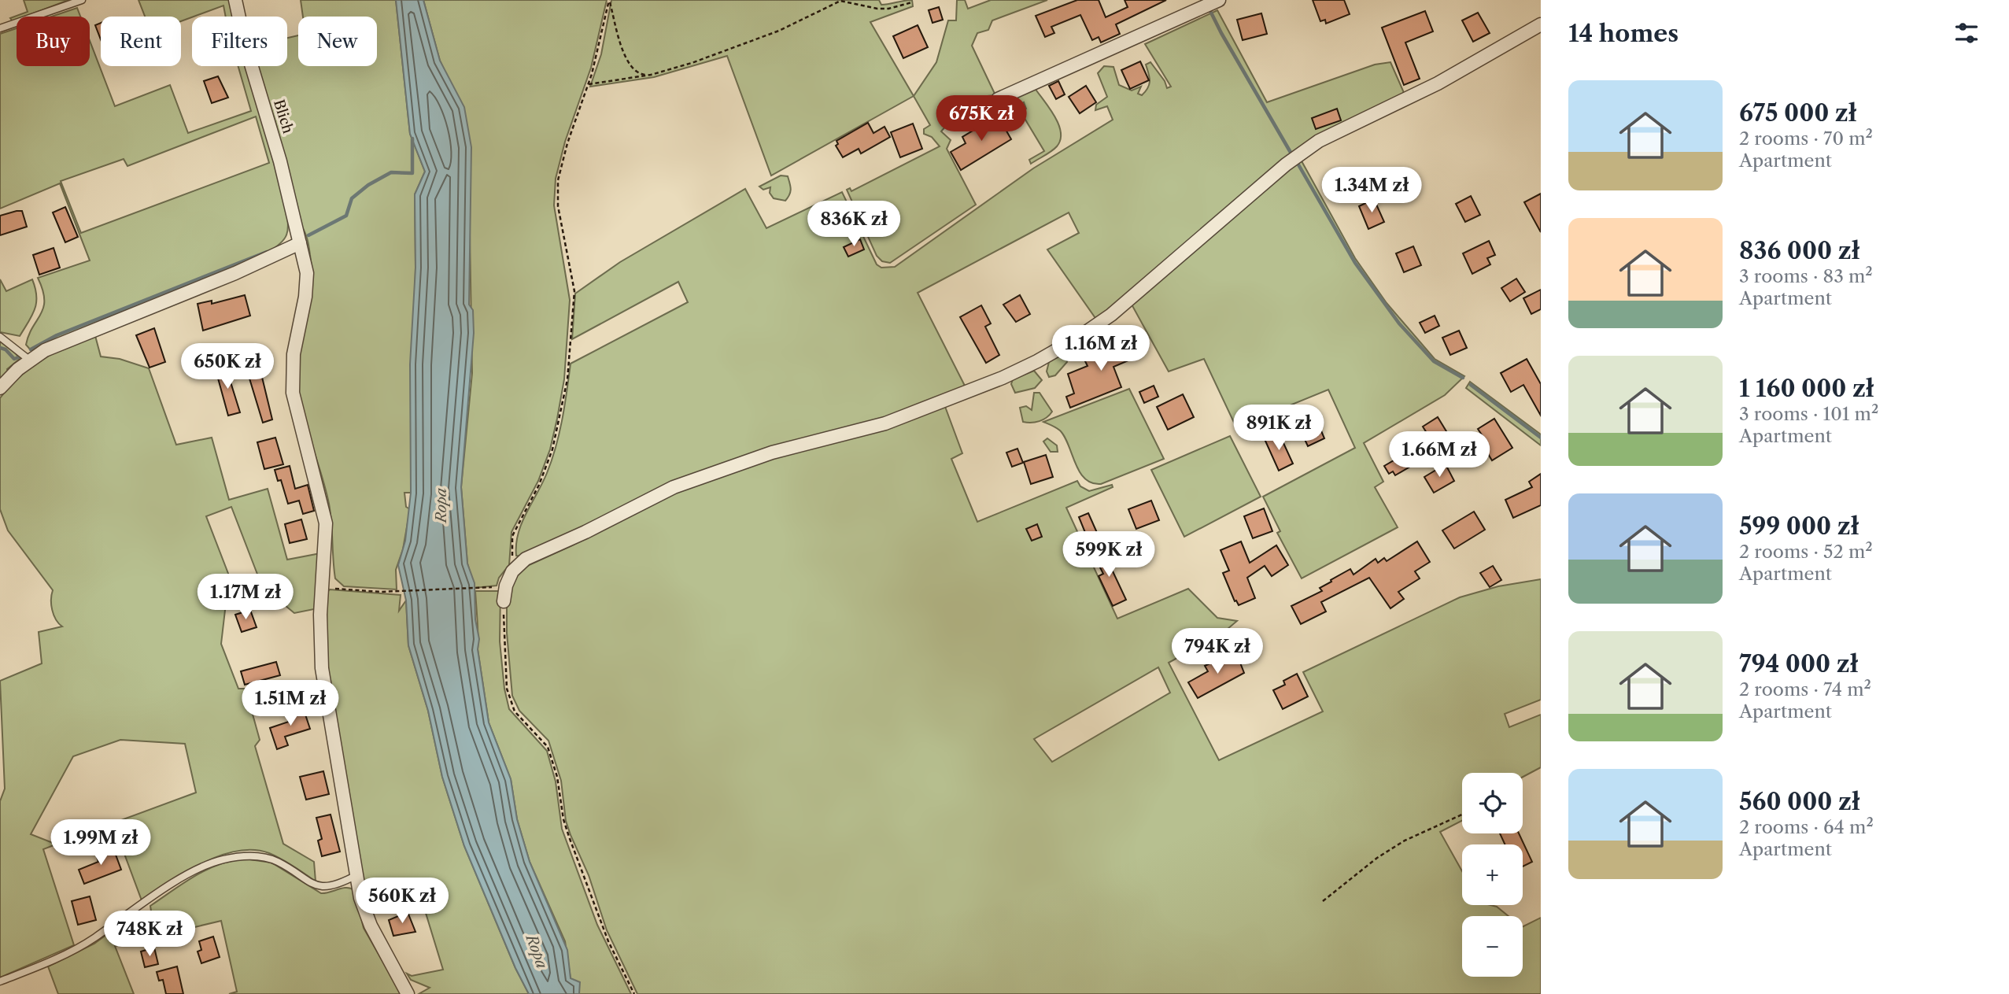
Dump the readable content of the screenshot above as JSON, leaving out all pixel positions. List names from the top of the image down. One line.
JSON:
{"streets":{"street":["Blich"]},"water":["Ropa"],"page":{"heading":"14 homes","chip":["Buy","Rent","Filters","New"],"list":[{"name":"675 000 zł","note":"2 rooms · 70 m² · Apartment"},{"name":"836 000 zł","note":"3 rooms · 83 m² · Apartment"},{"name":"1 160 000 zł","note":"3 rooms · 101 m² · Apartment"},{"name":"599 000 zł","note":"2 rooms · 52 m² · Apartment"},{"name":"794 000 zł","note":"2 rooms · 74 m² · Apartment"},{"name":"560 000 zł","note":"2 rooms · 64 m² · Apartment"}],"price":["675K zł","1.34M zł","836K zł","1.16M zł","650K zł","891K zł","1.66M zł","599K zł","1.17M zł","794K zł","1.51M zł","1.99M zł","560K zł","748K zł"],"map_buttons":["+","−"]}}
